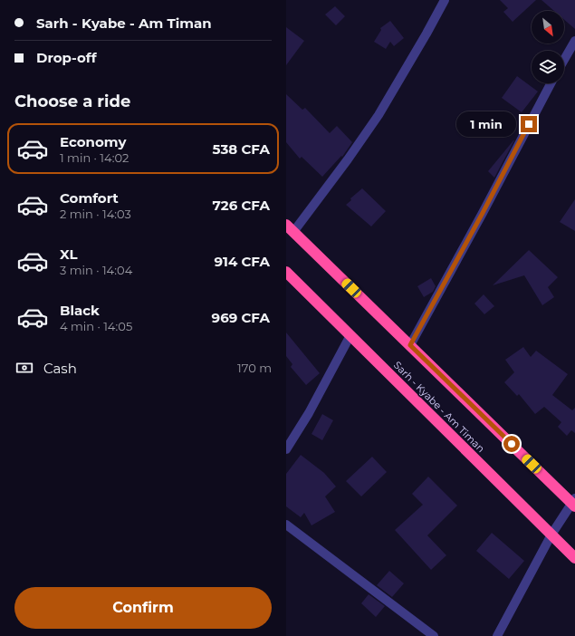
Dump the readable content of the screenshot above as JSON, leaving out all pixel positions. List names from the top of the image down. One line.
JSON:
{"streets":{"highway":["Sarh - Kyabe - Am Timan"]},"north":"bottom right","page":{"banner":["Sarh - Kyabe - Am Timan","Drop-off"],"heading":"Choose a ride","bubble":"1 min","list":[{"name":"Economy","note":"1 min · 14:02","value":"538 CFA"},{"name":"Comfort","note":"2 min · 14:03","value":"726 CFA"},{"name":"XL","note":"3 min · 14:04","value":"914 CFA"},{"name":"Black","note":"4 min · 14:05","value":"969 CFA"}],"pay":["Cash","170 m"],"buttons":"Confirm"}}
